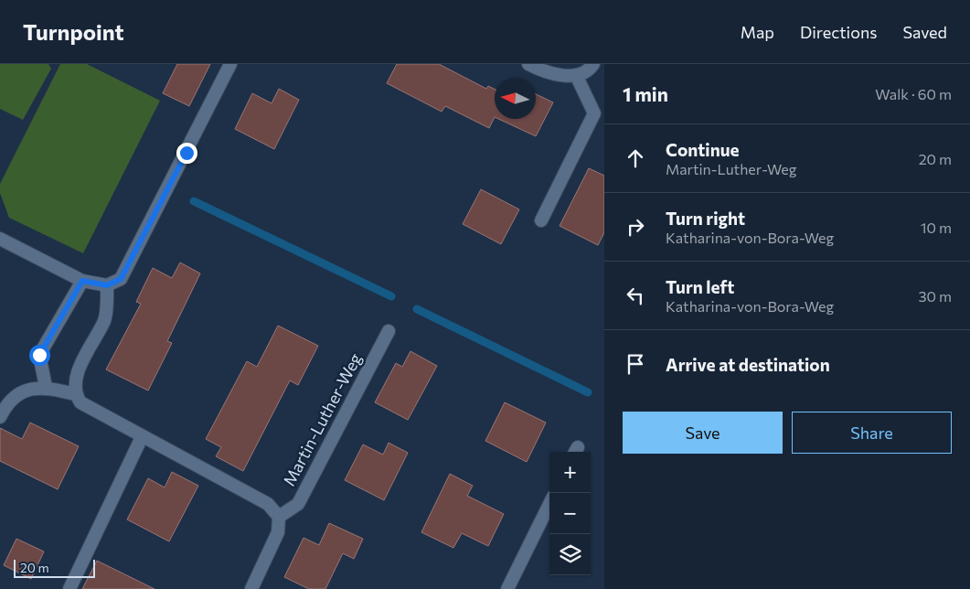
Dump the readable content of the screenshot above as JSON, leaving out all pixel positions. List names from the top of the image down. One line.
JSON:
{"streets":{"street":["Martin-Luther-Weg"]},"scale_bar":"20 m","north":"left","page":{"header":"Turnpoint","nav":["Map","Directions","Saved"],"heading":["1 min","Walk · 60 m"],"list":[["Continue","Martin-Luther-Weg","20 m"],["Turn right","Katharina-von-Bora-Weg","10 m"],["Turn left","Katharina-von-Bora-Weg","30 m"],"Arrive at destination"],"buttons":["Save","Share"],"map_buttons":["+","−"],"scale":"20 m"}}
